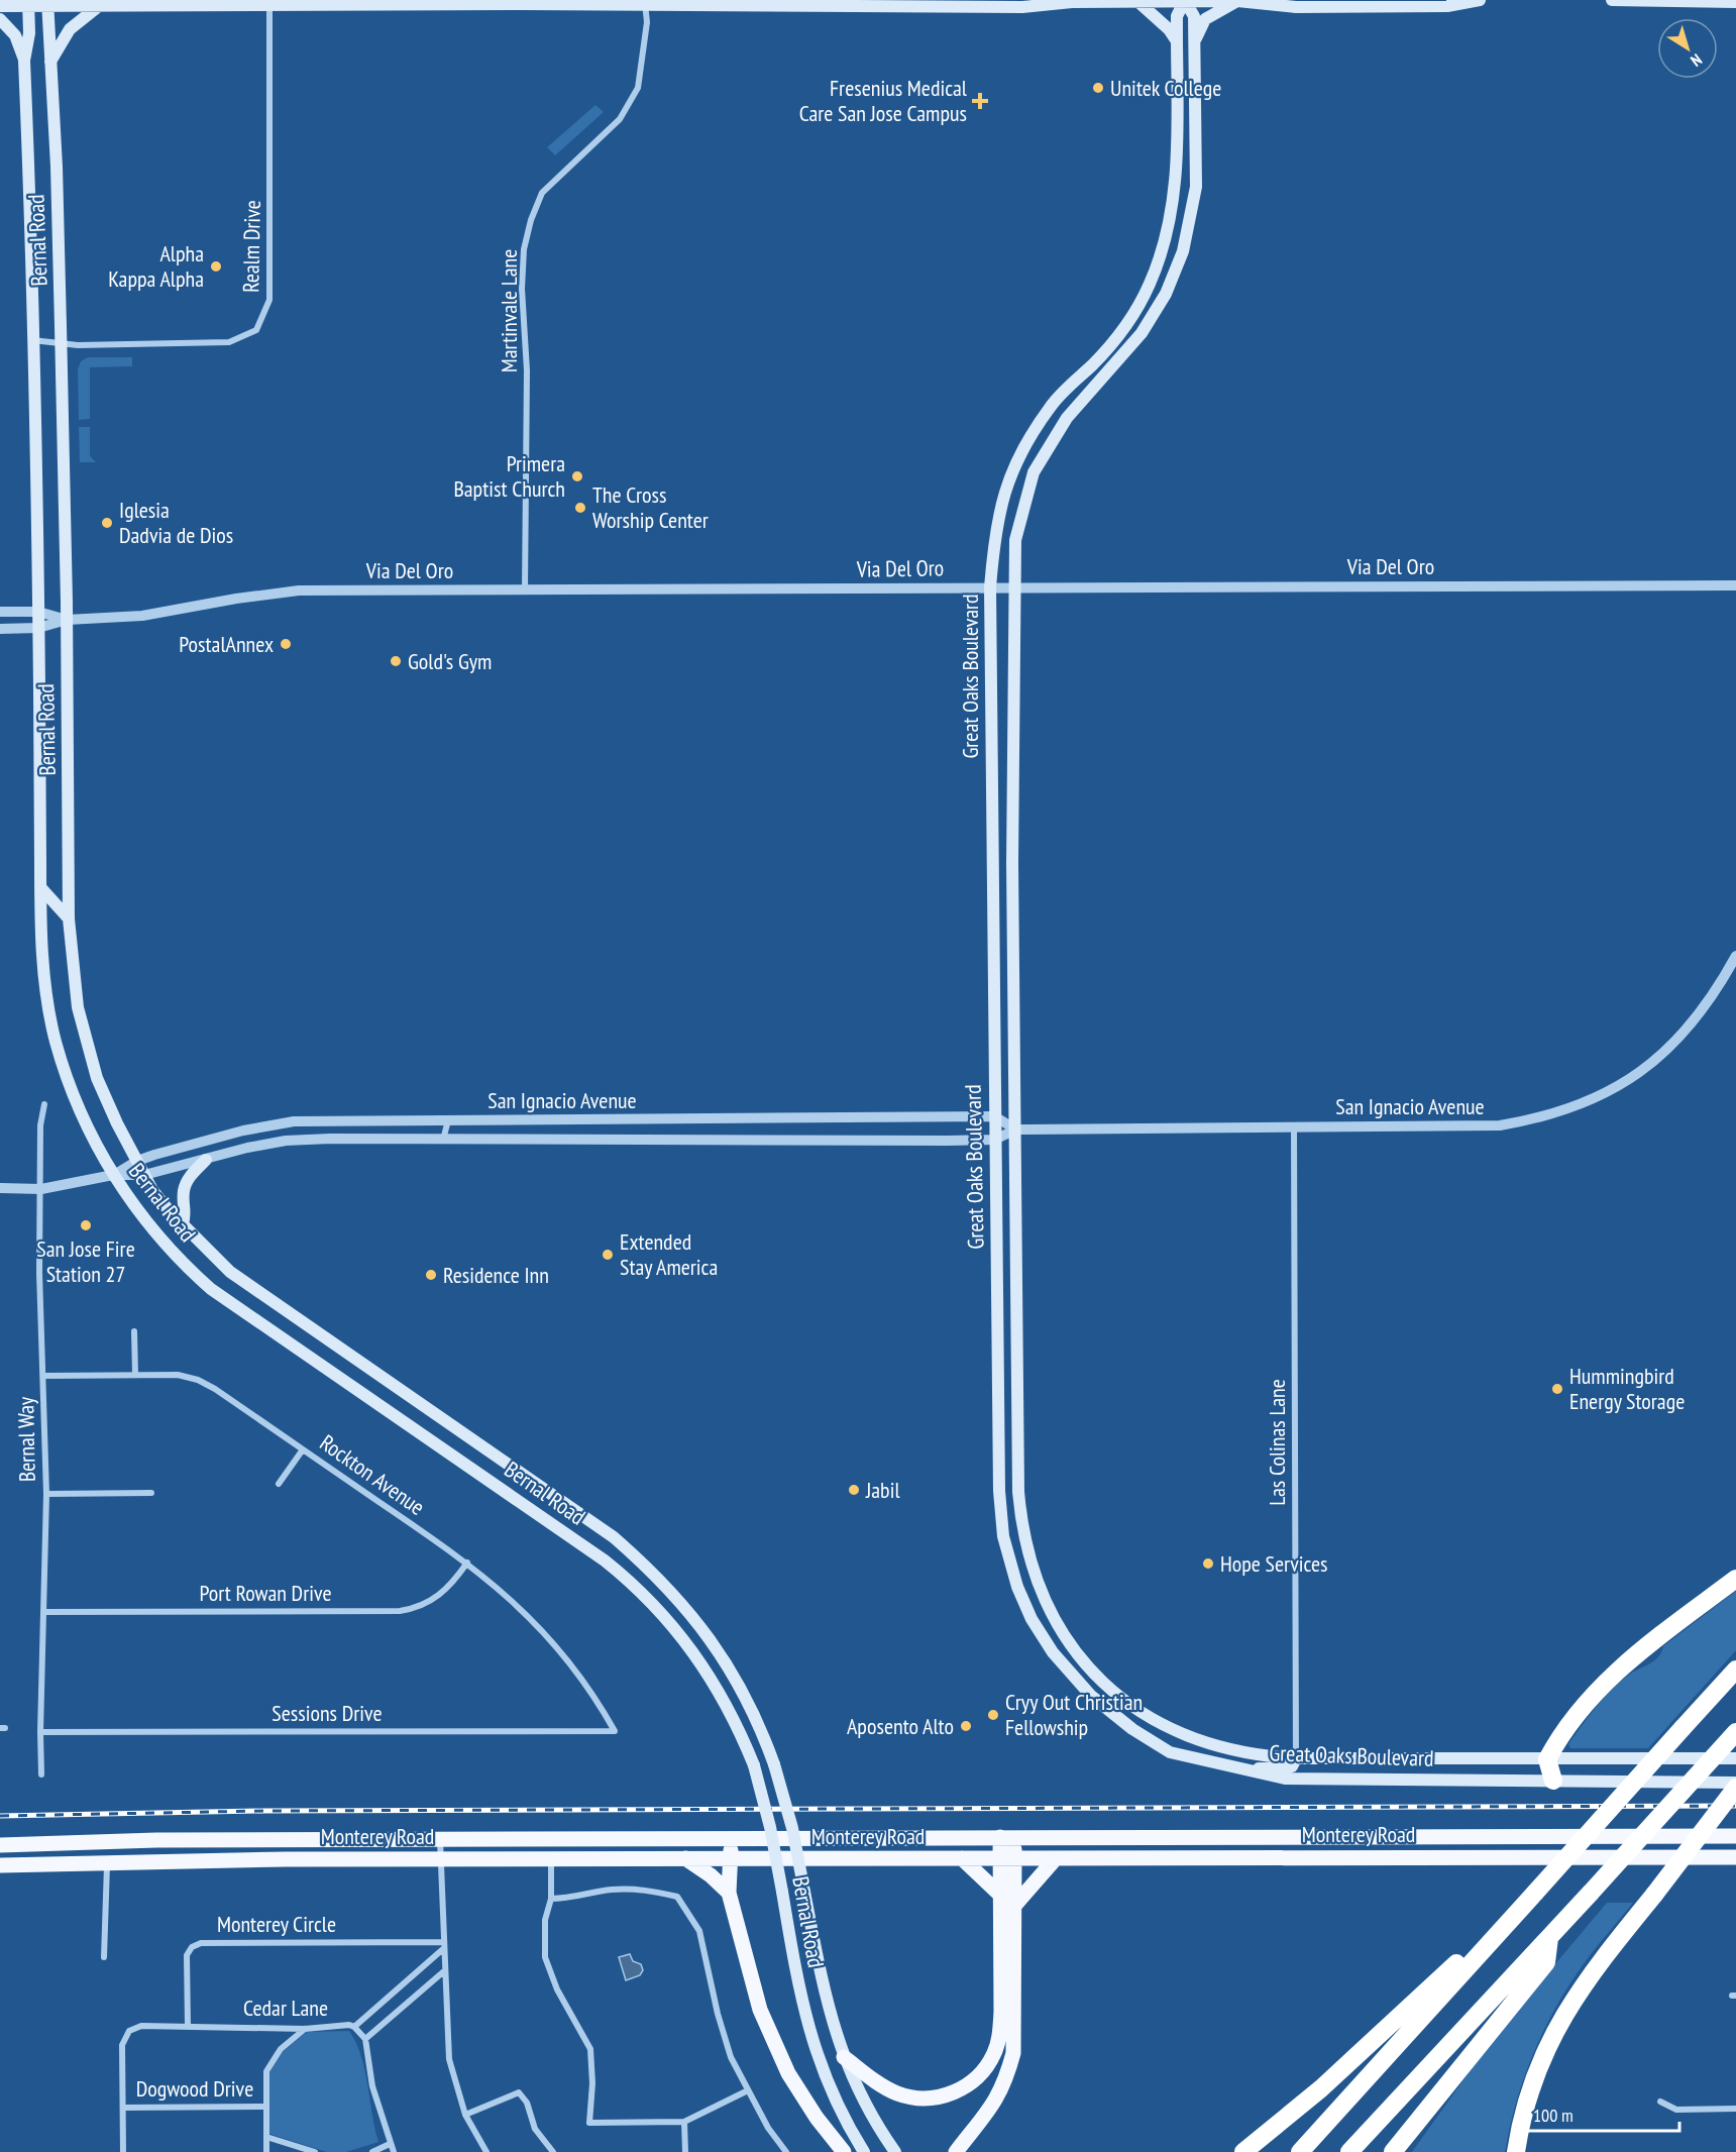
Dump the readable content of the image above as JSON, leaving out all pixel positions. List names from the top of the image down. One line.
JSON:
{"streets":{"main road":["Bernal Road","Great Oaks Boulevard","Monterey Road"],"street":["Realm Drive","Martinvale Lane","Via Del Oro","San Ignacio Avenue","Bernal Way","Las Colinas Lane","Rockton Avenue","Port Rowan Drive","Sessions Drive","Monterey Circle","Cedar Lane","Dogwood Drive"]},"crossings":[["Bernal Road","Realm Drive"],["Bernal Road","Via Del Oro"],["Bernal Road","San Ignacio Avenue"],["Martinvale Lane","Via Del Oro"],["Via Del Oro","Great Oaks Boulevard"],["Great Oaks Boulevard","San Ignacio Avenue"],["Great Oaks Boulevard","Las Colinas Lane"],["San Ignacio Avenue","Bernal Way"],["San Ignacio Avenue","Las Colinas Lane"],["Bernal Way","Rockton Avenue"],["Bernal Way","Port Rowan Drive"],["Bernal Way","Sessions Drive"],["Rockton Avenue","Port Rowan Drive"],["Rockton Avenue","Sessions Drive"],["Monterey Circle","Cedar Lane"]],"places":{"other":["Unitek College","Alpha Kappa Alpha","Primera Baptist Church","The Cross Worship Center","Iglesia Dadvia de Dios","PostalAnnex","Gold's Gym","San Jose Fire Station 27","Extended Stay America","Residence Inn","Hummingbird Energy Storage","Jabil","Hope Services","Cryy Out Christian Fellowship","Aposento Alto"],"health":["Fresenius Medical Care San Jose Campus"]},"scale_bar":"100 m","north":"bottom right"}
